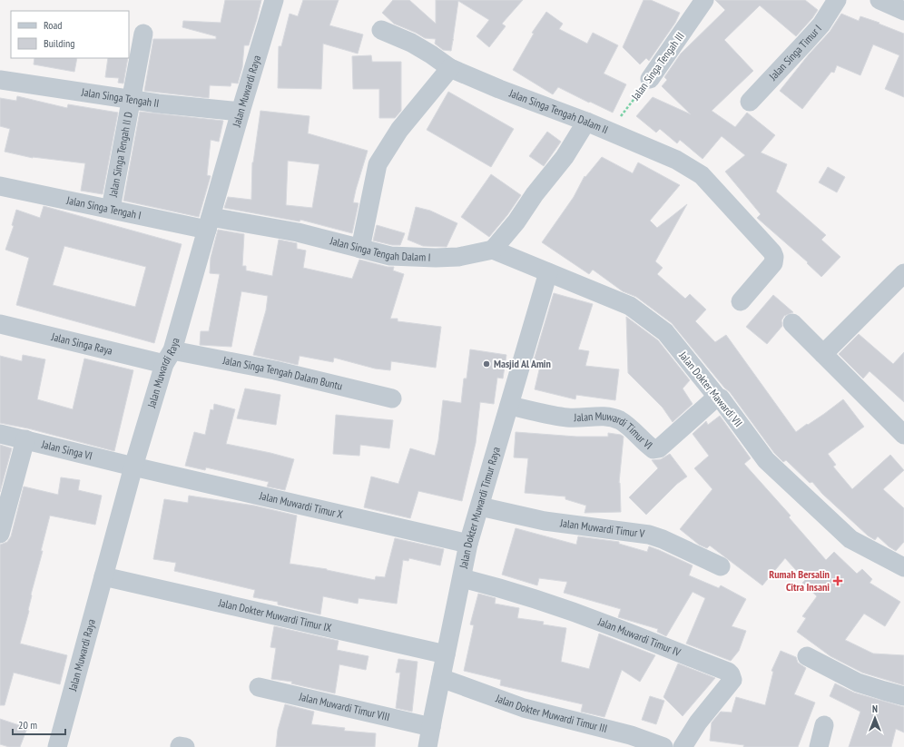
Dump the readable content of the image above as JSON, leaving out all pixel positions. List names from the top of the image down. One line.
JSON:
{"streets":{"street":["Jalan Singa Timur I","Jalan Singa Tengah III","Jalan Muwardi Raya","Jalan Singa Tengah II","Jalan Singa Tengah Dalam II","Jalan Singa Tengah II D","Jalan Singa Tengah I","Jalan Singa Tengah Dalam I","Jalan Singa Raya","Jalan Singa Tengah Dalam Buntu","Jalan Dokter Mawardi VII","Jalan Muwardi Timur VI","Jalan Singa VI","Jalan Muwardi Timur X","Jalan Dokter Muwardi Timur Raya","Jalan Muwardi Timur V","Jalan Dokter Muwardi Timur IX","Jalan Muwardi Timur IV","Jalan Muwardi Timur VIII","Jalan Dokter Muwardi Timur III"]},"crossings":[["Jalan Singa Tengah III","Jalan Singa Tengah Dalam II"],["Jalan Muwardi Raya","Jalan Singa Tengah II"],["Jalan Muwardi Raya","Jalan Singa Tengah I"],["Jalan Muwardi Raya","Jalan Singa Tengah Dalam I"],["Jalan Muwardi Raya","Jalan Singa Raya"],["Jalan Muwardi Raya","Jalan Singa Tengah Dalam Buntu"],["Jalan Muwardi Raya","Jalan Singa VI"],["Jalan Muwardi Raya","Jalan Muwardi Timur X"],["Jalan Muwardi Raya","Jalan Dokter Muwardi Timur IX"],["Jalan Singa Tengah II","Jalan Singa Tengah II D"],["Jalan Singa Tengah II D","Jalan Singa Tengah I"],["Jalan Singa Tengah I","Jalan Singa Tengah Dalam I"],["Jalan Singa Raya","Jalan Singa Tengah Dalam Buntu"],["Jalan Dokter Mawardi VII","Jalan Muwardi Timur VI"],["Jalan Dokter Mawardi VII","Jalan Dokter Muwardi Timur Raya"],["Jalan Muwardi Timur VI","Jalan Dokter Muwardi Timur Raya"],["Jalan Singa VI","Jalan Muwardi Timur X"],["Jalan Muwardi Timur X","Jalan Dokter Muwardi Timur Raya"],["Jalan Dokter Muwardi Timur Raya","Jalan Muwardi Timur V"],["Jalan Dokter Muwardi Timur Raya","Jalan Dokter Muwardi Timur IX"],["Jalan Dokter Muwardi Timur Raya","Jalan Muwardi Timur IV"],["Jalan Dokter Muwardi Timur Raya","Jalan Muwardi Timur VIII"],["Jalan Dokter Muwardi Timur Raya","Jalan Dokter Muwardi Timur III"]],"places":{"other":["Masjid Al Amin"],"health":["Rumah Bersalin Citra Insani"]},"legend":["Road","Building"],"scale_bar":"20 m","north":"top"}
